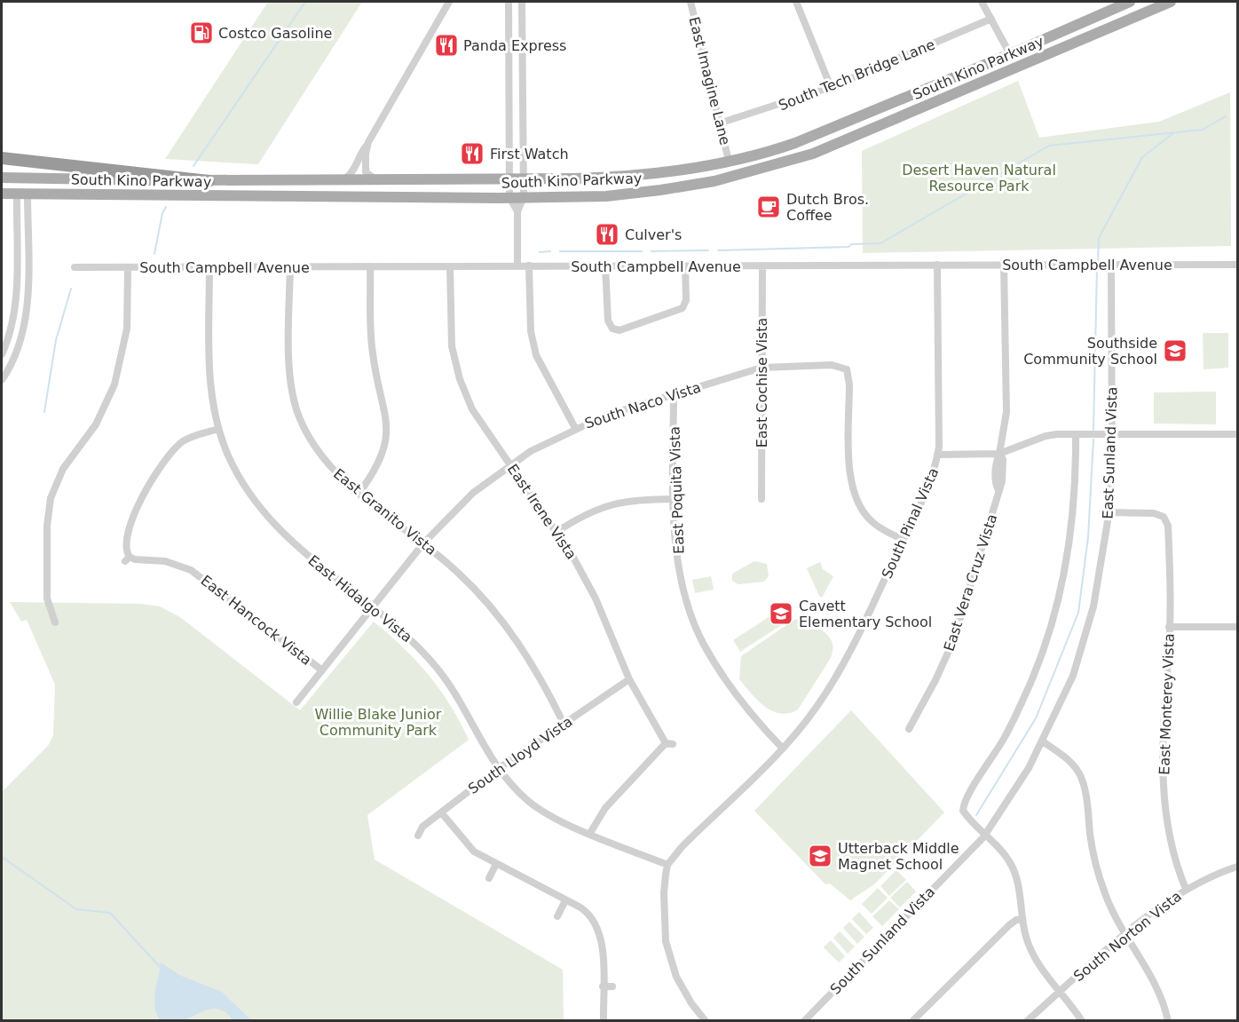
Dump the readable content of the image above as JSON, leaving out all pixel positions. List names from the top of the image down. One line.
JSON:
{"streets":{"main road":["South Kino Parkway"],"street":["South Tech Bridge Lane","East Imagine Lane","South Campbell Avenue","East Cochise Vista","South Naco Vista","East Sunland Vista","East Poquita Vista","East Granito Vista","East Irene Vista","South Pinal Vista","East Vera Cruz Vista","East Hidalgo Vista","East Hancock Vista","East Monterey Vista","South Lloyd Vista","South Norton Vista","South Sunland Vista"]},"crossings":[["South Kino Parkway","East Imagine Lane"],["South Tech Bridge Lane","East Imagine Lane"],["South Campbell Avenue","East Cochise Vista"],["South Campbell Avenue","East Sunland Vista"],["South Campbell Avenue","East Granito Vista"],["South Campbell Avenue","East Irene Vista"],["South Campbell Avenue","South Pinal Vista"],["South Campbell Avenue","East Vera Cruz Vista"],["South Campbell Avenue","East Hidalgo Vista"],["East Cochise Vista","South Naco Vista"],["South Naco Vista","East Poquita Vista"],["South Naco Vista","East Granito Vista"],["South Naco Vista","East Irene Vista"],["South Naco Vista","South Pinal Vista"],["South Naco Vista","East Hidalgo Vista"],["South Naco Vista","East Hancock Vista"],["East Sunland Vista","East Monterey Vista"],["East Sunland Vista","South Sunland Vista"],["East Poquita Vista","South Pinal Vista"],["East Granito Vista","South Lloyd Vista"],["East Irene Vista","East Hidalgo Vista"],["East Irene Vista","South Lloyd Vista"],["South Pinal Vista","East Hidalgo Vista"],["East Hidalgo Vista","East Hancock Vista"],["East Hidalgo Vista","South Lloyd Vista"],["East Monterey Vista","South Norton Vista"]],"parks":["Desert Haven Natural Resource Park","Willie Blake Junior Community Park"],"places":{"fuel station":["Costco Gasoline"],"restaurant":["Panda Express","First Watch","Culver's"],"cafe":["Dutch Bros. Coffee"],"school or university":["Southside Community School","Cavett Elementary School","Utterback Middle Magnet School"]}}
